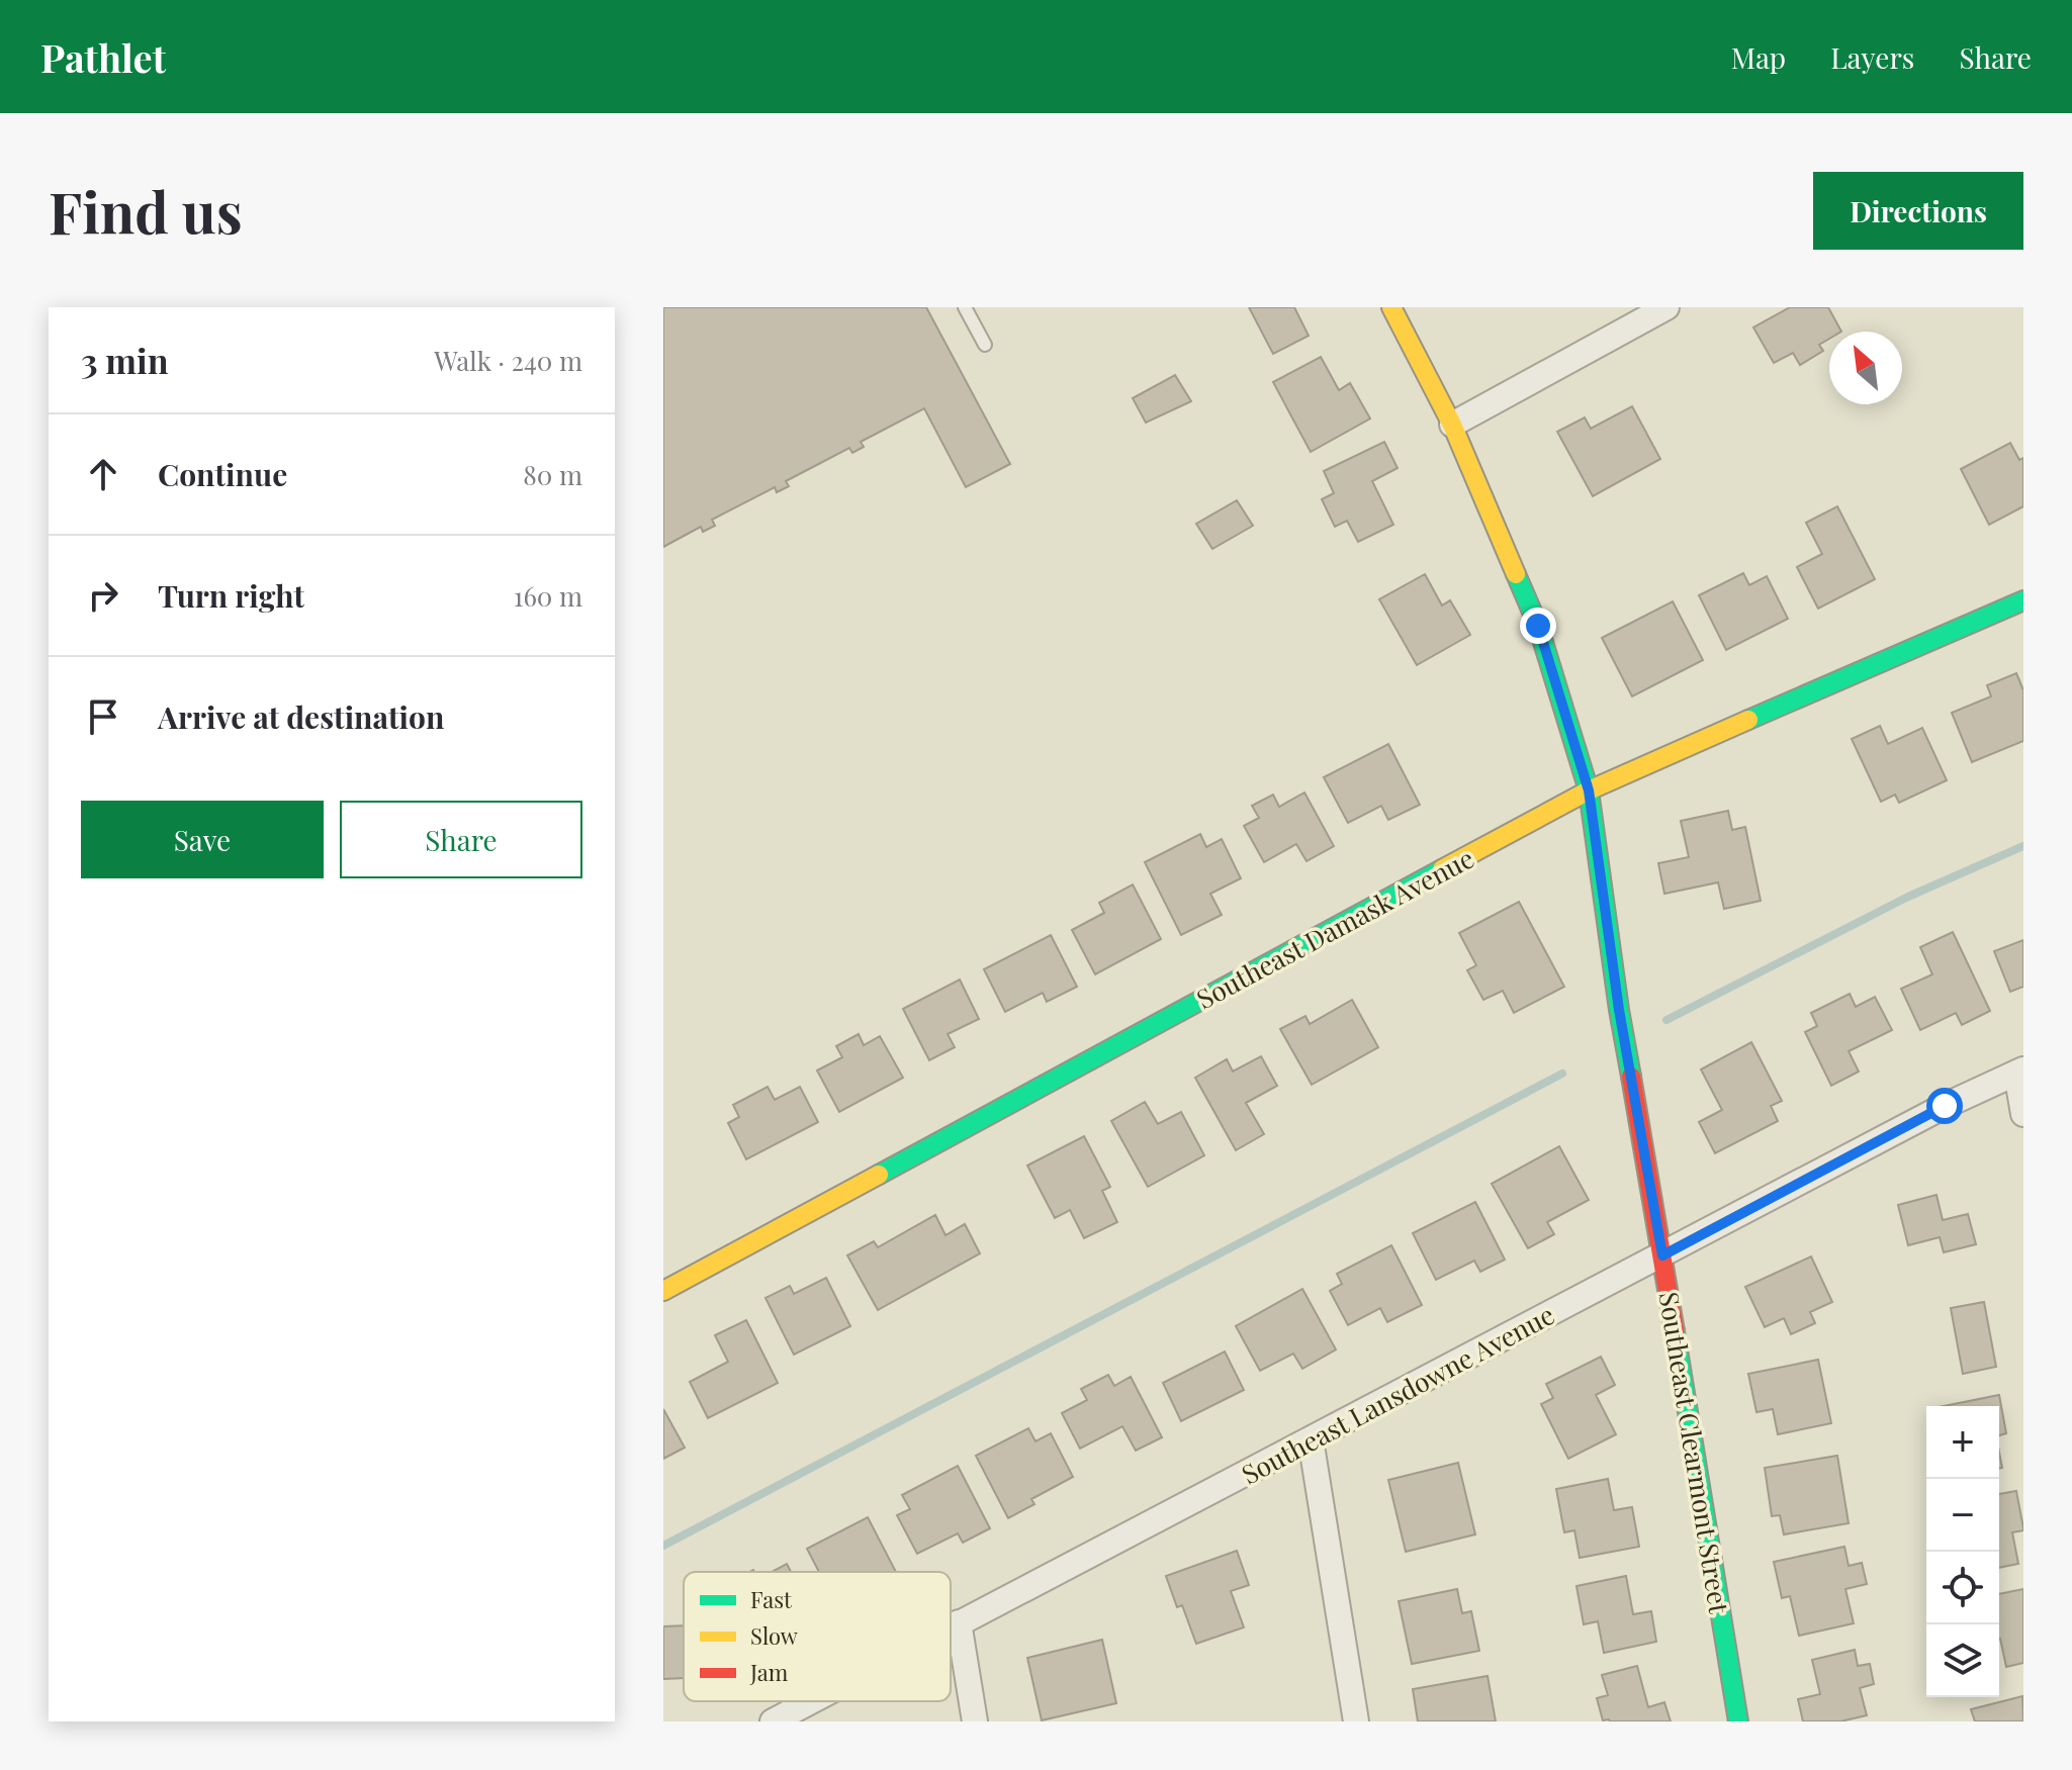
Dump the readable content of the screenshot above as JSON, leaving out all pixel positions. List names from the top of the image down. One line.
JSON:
{"streets":{"street":["Southeast Damask Avenue","Southeast Lansdowne Avenue","Southeast Clearmont Street"]},"crossings":[["Southeast Damask Avenue","Southeast Clearmont Street"],["Southeast Lansdowne Avenue","Southeast Clearmont Street"]],"legend":["Fast","Slow","Jam"],"north":"top left","page":{"header":"Pathlet","nav":["Map","Layers","Share"],"buttons":["Directions",["Save","Share"]],"title":"Find us","heading":["3 min","Walk · 240 m"],"list":[["Continue","80 m"],["Turn right","160 m"],"Arrive at destination"],"map_buttons":["+","−"]}}
